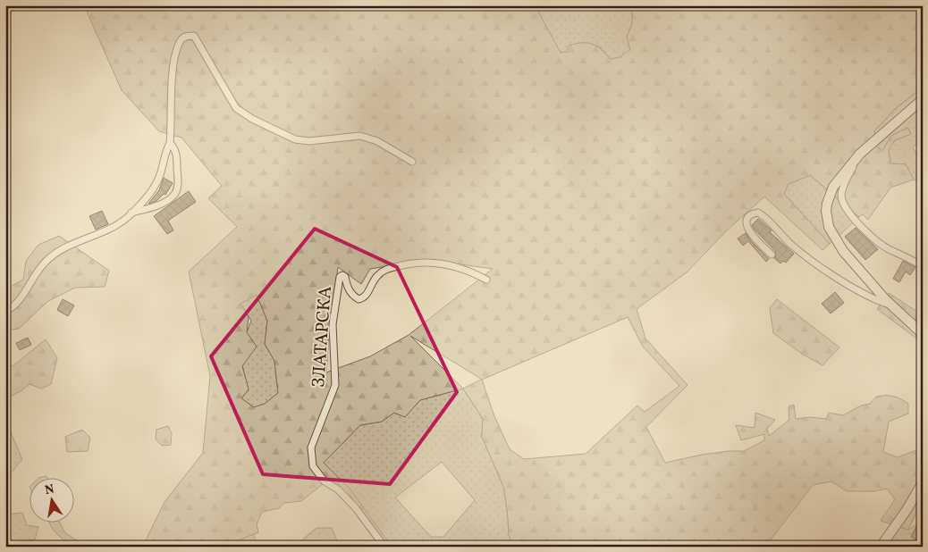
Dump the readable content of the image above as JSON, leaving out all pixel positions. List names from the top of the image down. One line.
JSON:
{"streets":{"street":["ЗЛАТАРСКА"]},"north":"top"}
